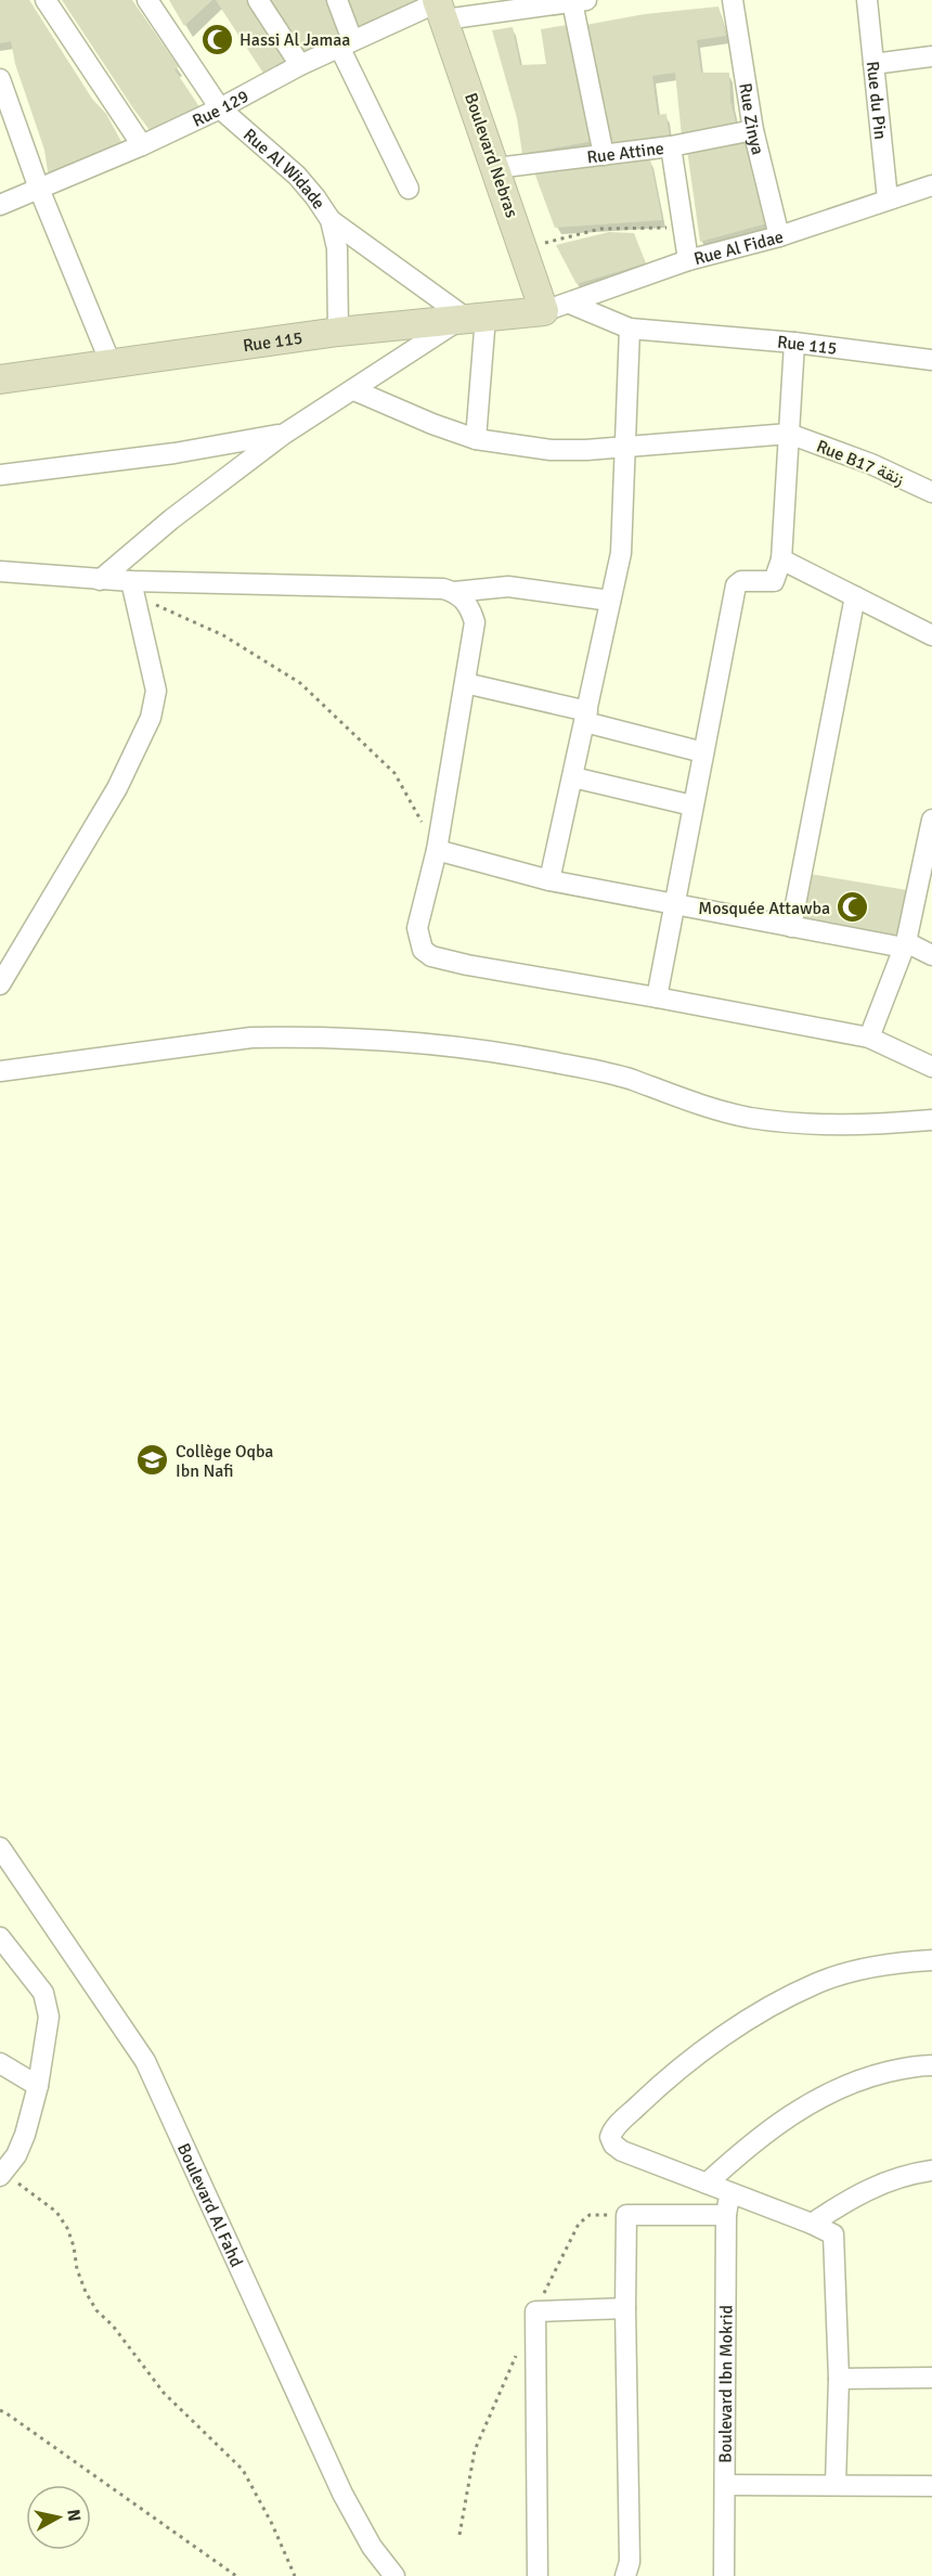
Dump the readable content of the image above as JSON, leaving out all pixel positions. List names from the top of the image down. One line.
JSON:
{"streets":{"street":["Rue du Pin","Rue 129","Rue Zinya","Rue Attine","Boulevard Nebras","Rue Al Widade","Rue Al Fidae","Rue 115","Rue B17 زنقة","Boulevard Al Fahd","Boulevard Ibn Mokrid"]},"crossings":[["Rue du Pin","Rue Al Fidae"],["Rue 129","Boulevard Nebras"],["Rue 129","Rue Al Widade"],["Rue Zinya","Rue Attine"],["Rue Zinya","Rue Al Fidae"],["Rue Attine","Boulevard Nebras"],["Boulevard Nebras","Rue Al Fidae"],["Boulevard Nebras","Rue 115"],["Rue Al Widade","Rue 115"],["Rue Al Fidae","Rue 115"]],"places":{"mosque":["Hassi Al Jamaa","Mosquée Attawba"],"school or university":["Collège Oqba Ibn Nafi"]},"north":"right"}
